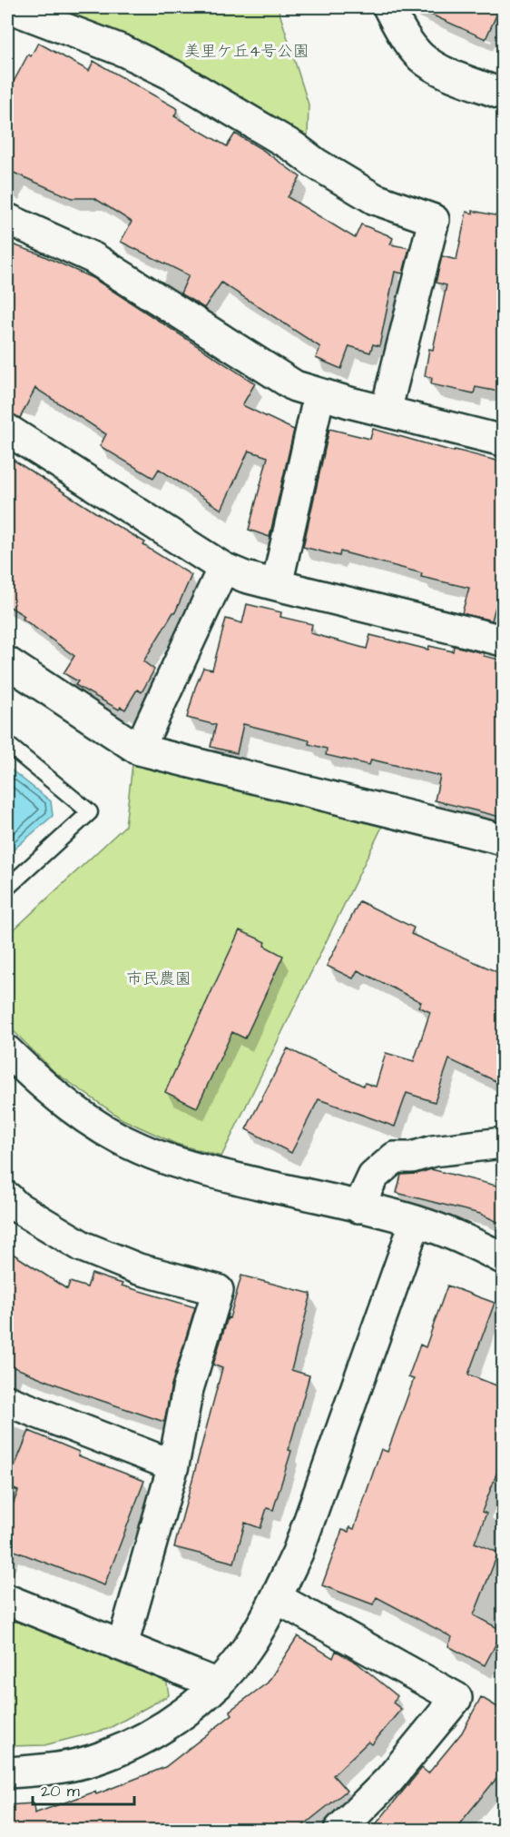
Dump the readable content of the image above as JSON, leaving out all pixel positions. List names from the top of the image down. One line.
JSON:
{"parks":["美里ケ丘4号公園","市民農園"],"scale_bar":"20 m"}
